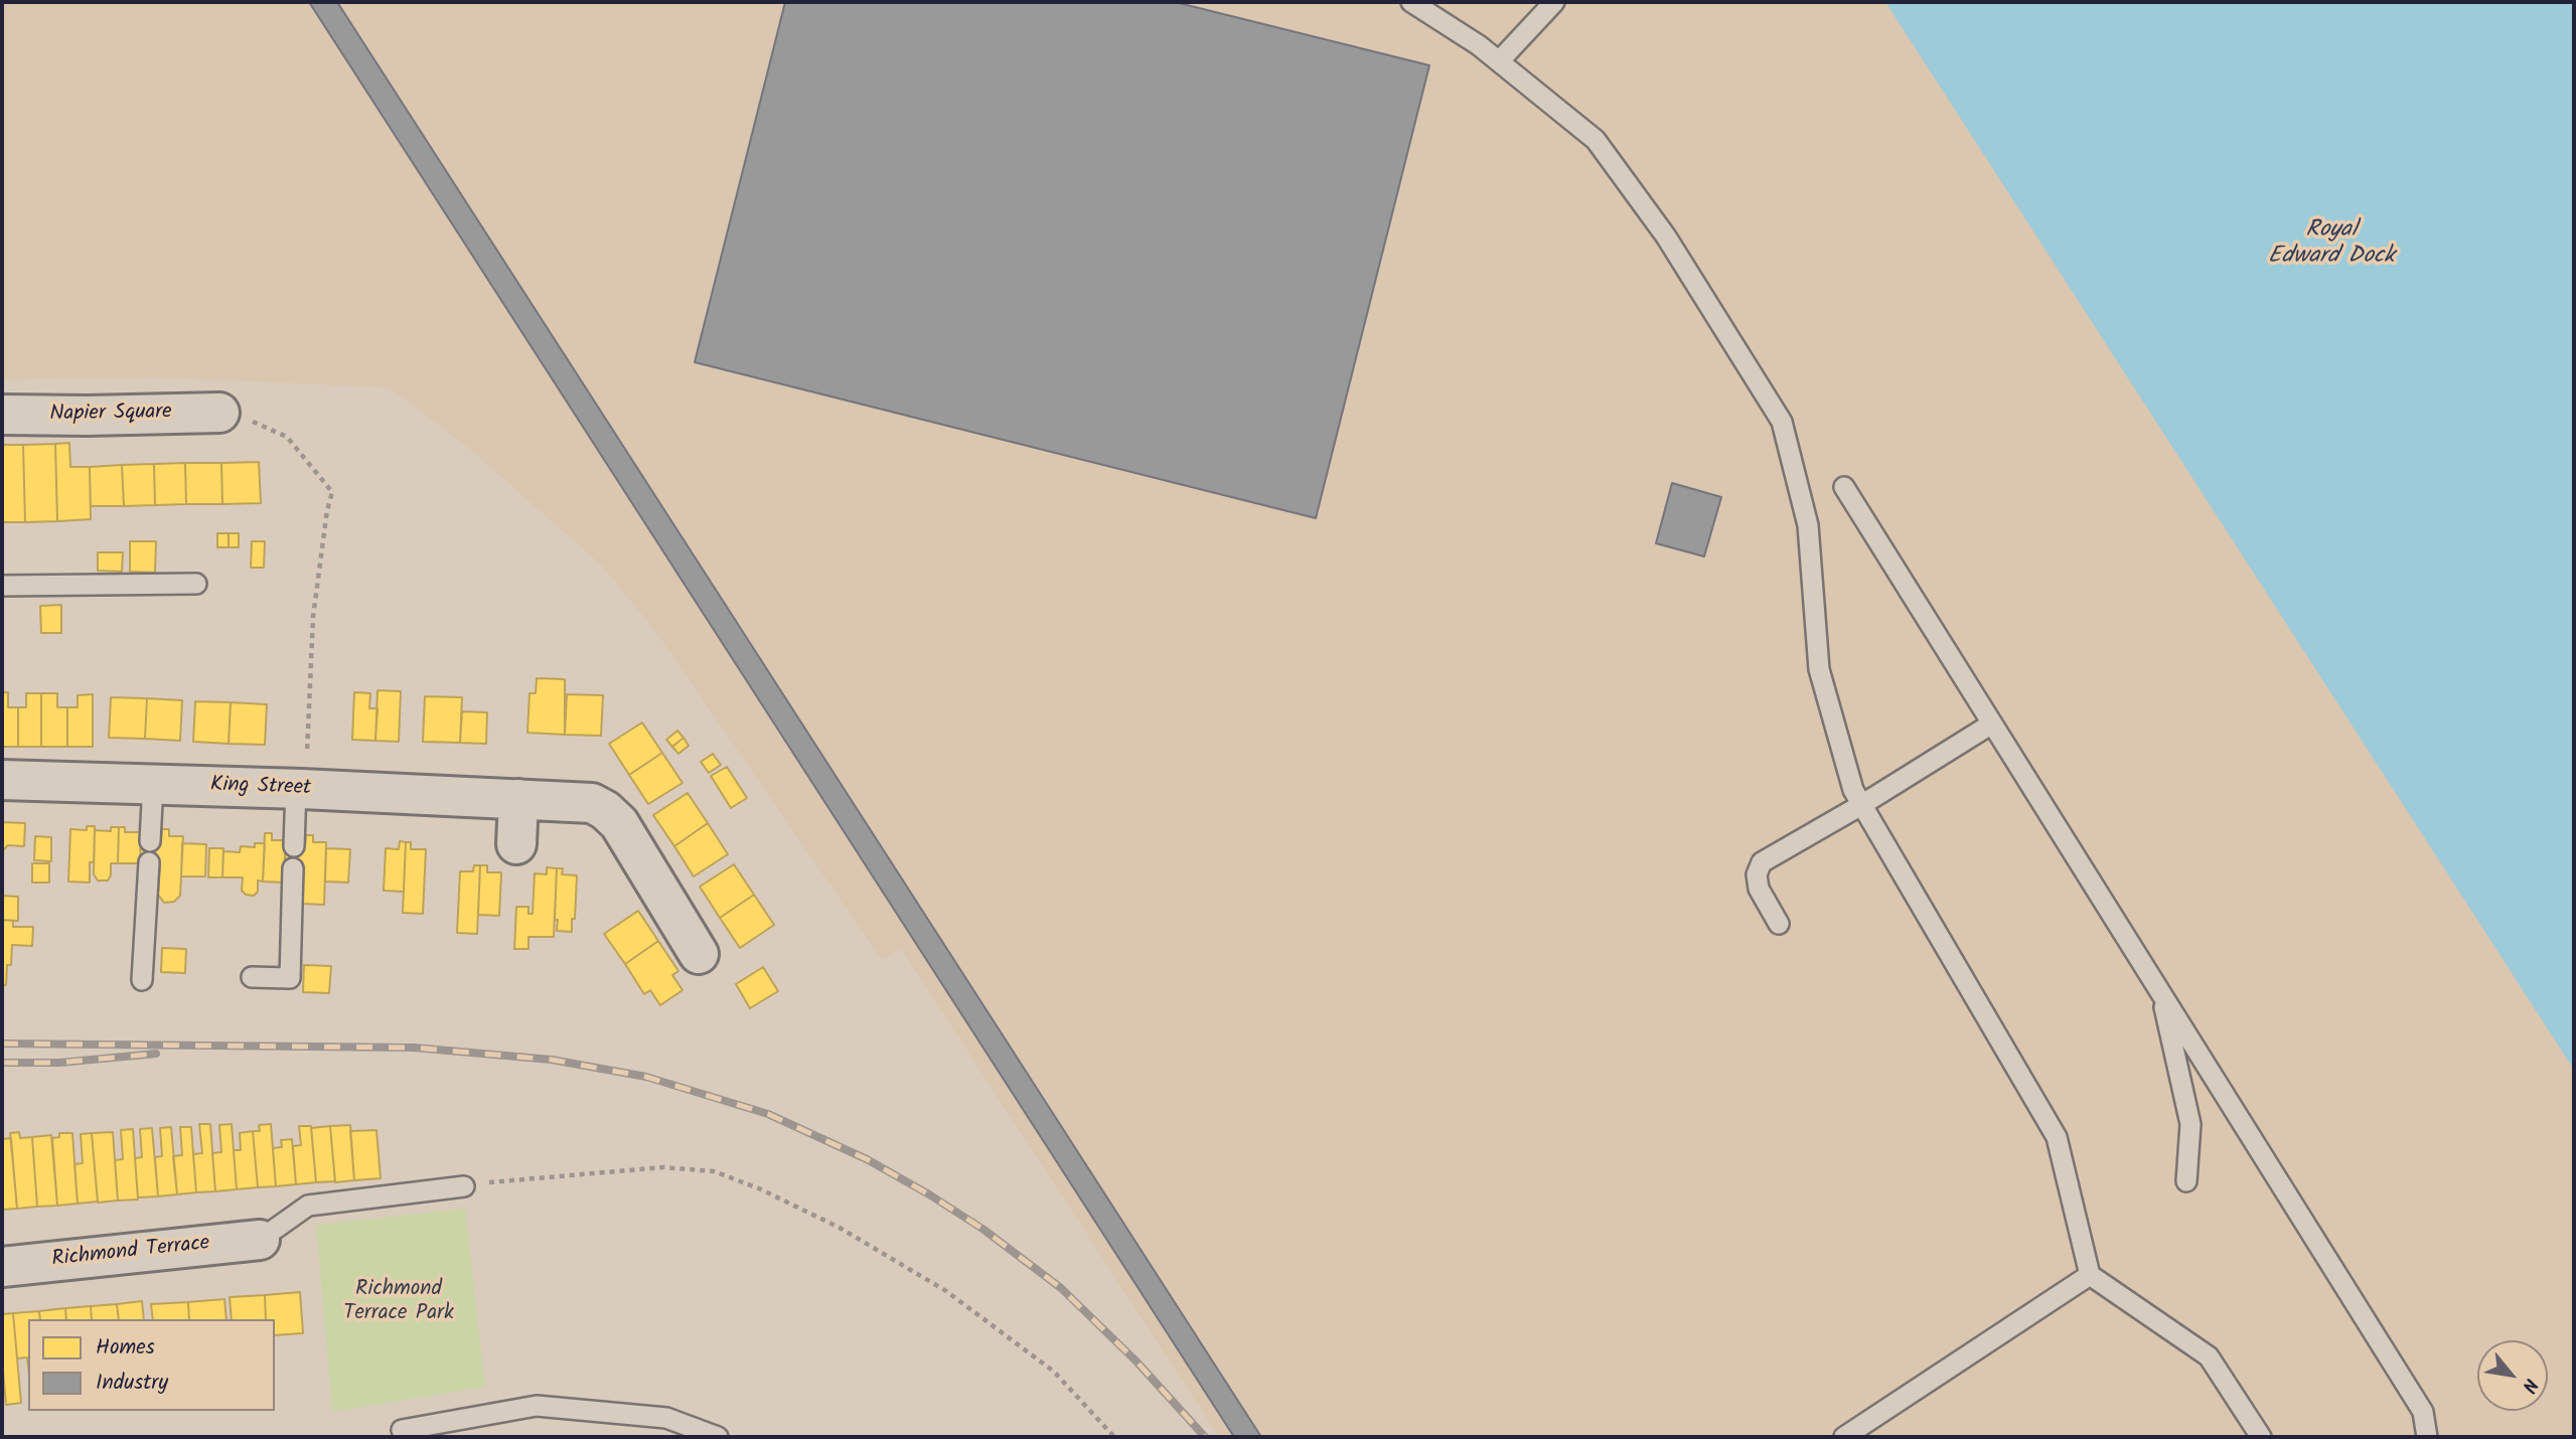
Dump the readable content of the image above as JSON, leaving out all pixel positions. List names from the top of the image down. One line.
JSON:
{"streets":{"street":["Napier Square","King Street","Richmond Terrace"]},"water":["Royal Edward Dock"],"parks":["Richmond Terrace Park"],"legend":["Homes","Industry"],"north":"bottom right"}
